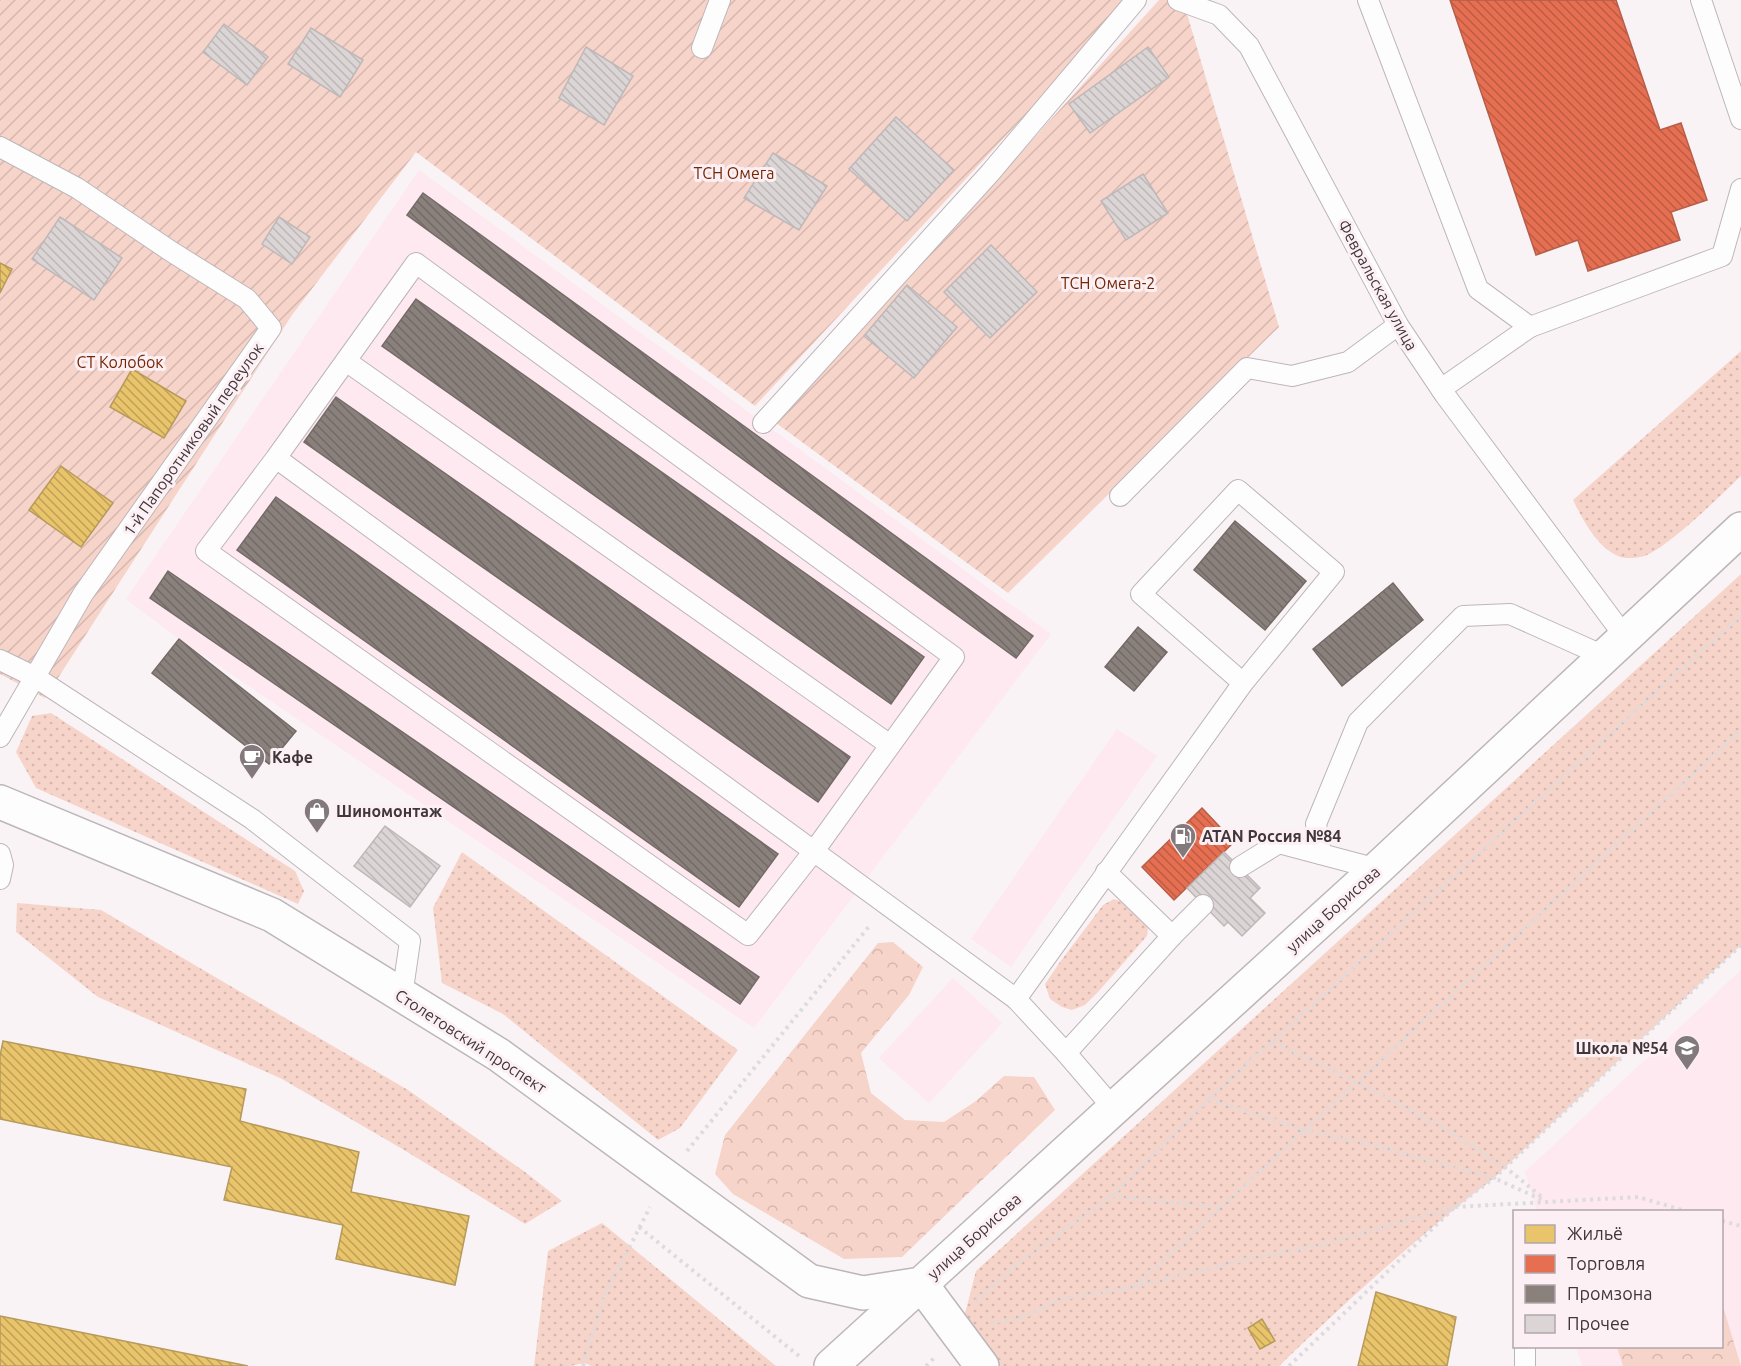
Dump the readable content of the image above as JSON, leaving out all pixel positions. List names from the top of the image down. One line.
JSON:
{"streets":{"main road":["улица Борисова","Столетовский проспект"],"lane":["Февральская улица","1-й Папоротниковый переулок"]},"crossings":[["Февральская улица","улица Борисова"],["улица Борисова","Столетовский проспект"]],"parks":["ТСН Омега","ТСН Омега-2","СТ Колобок"],"places":{"cafe":["Кафе"],"shop":["Шиномонтаж"],"fuel station":["ATAN Россия №84"],"school or university":["Школа №54"]},"legend":["Жильё","Торговля","Промзона","Прочее"]}
